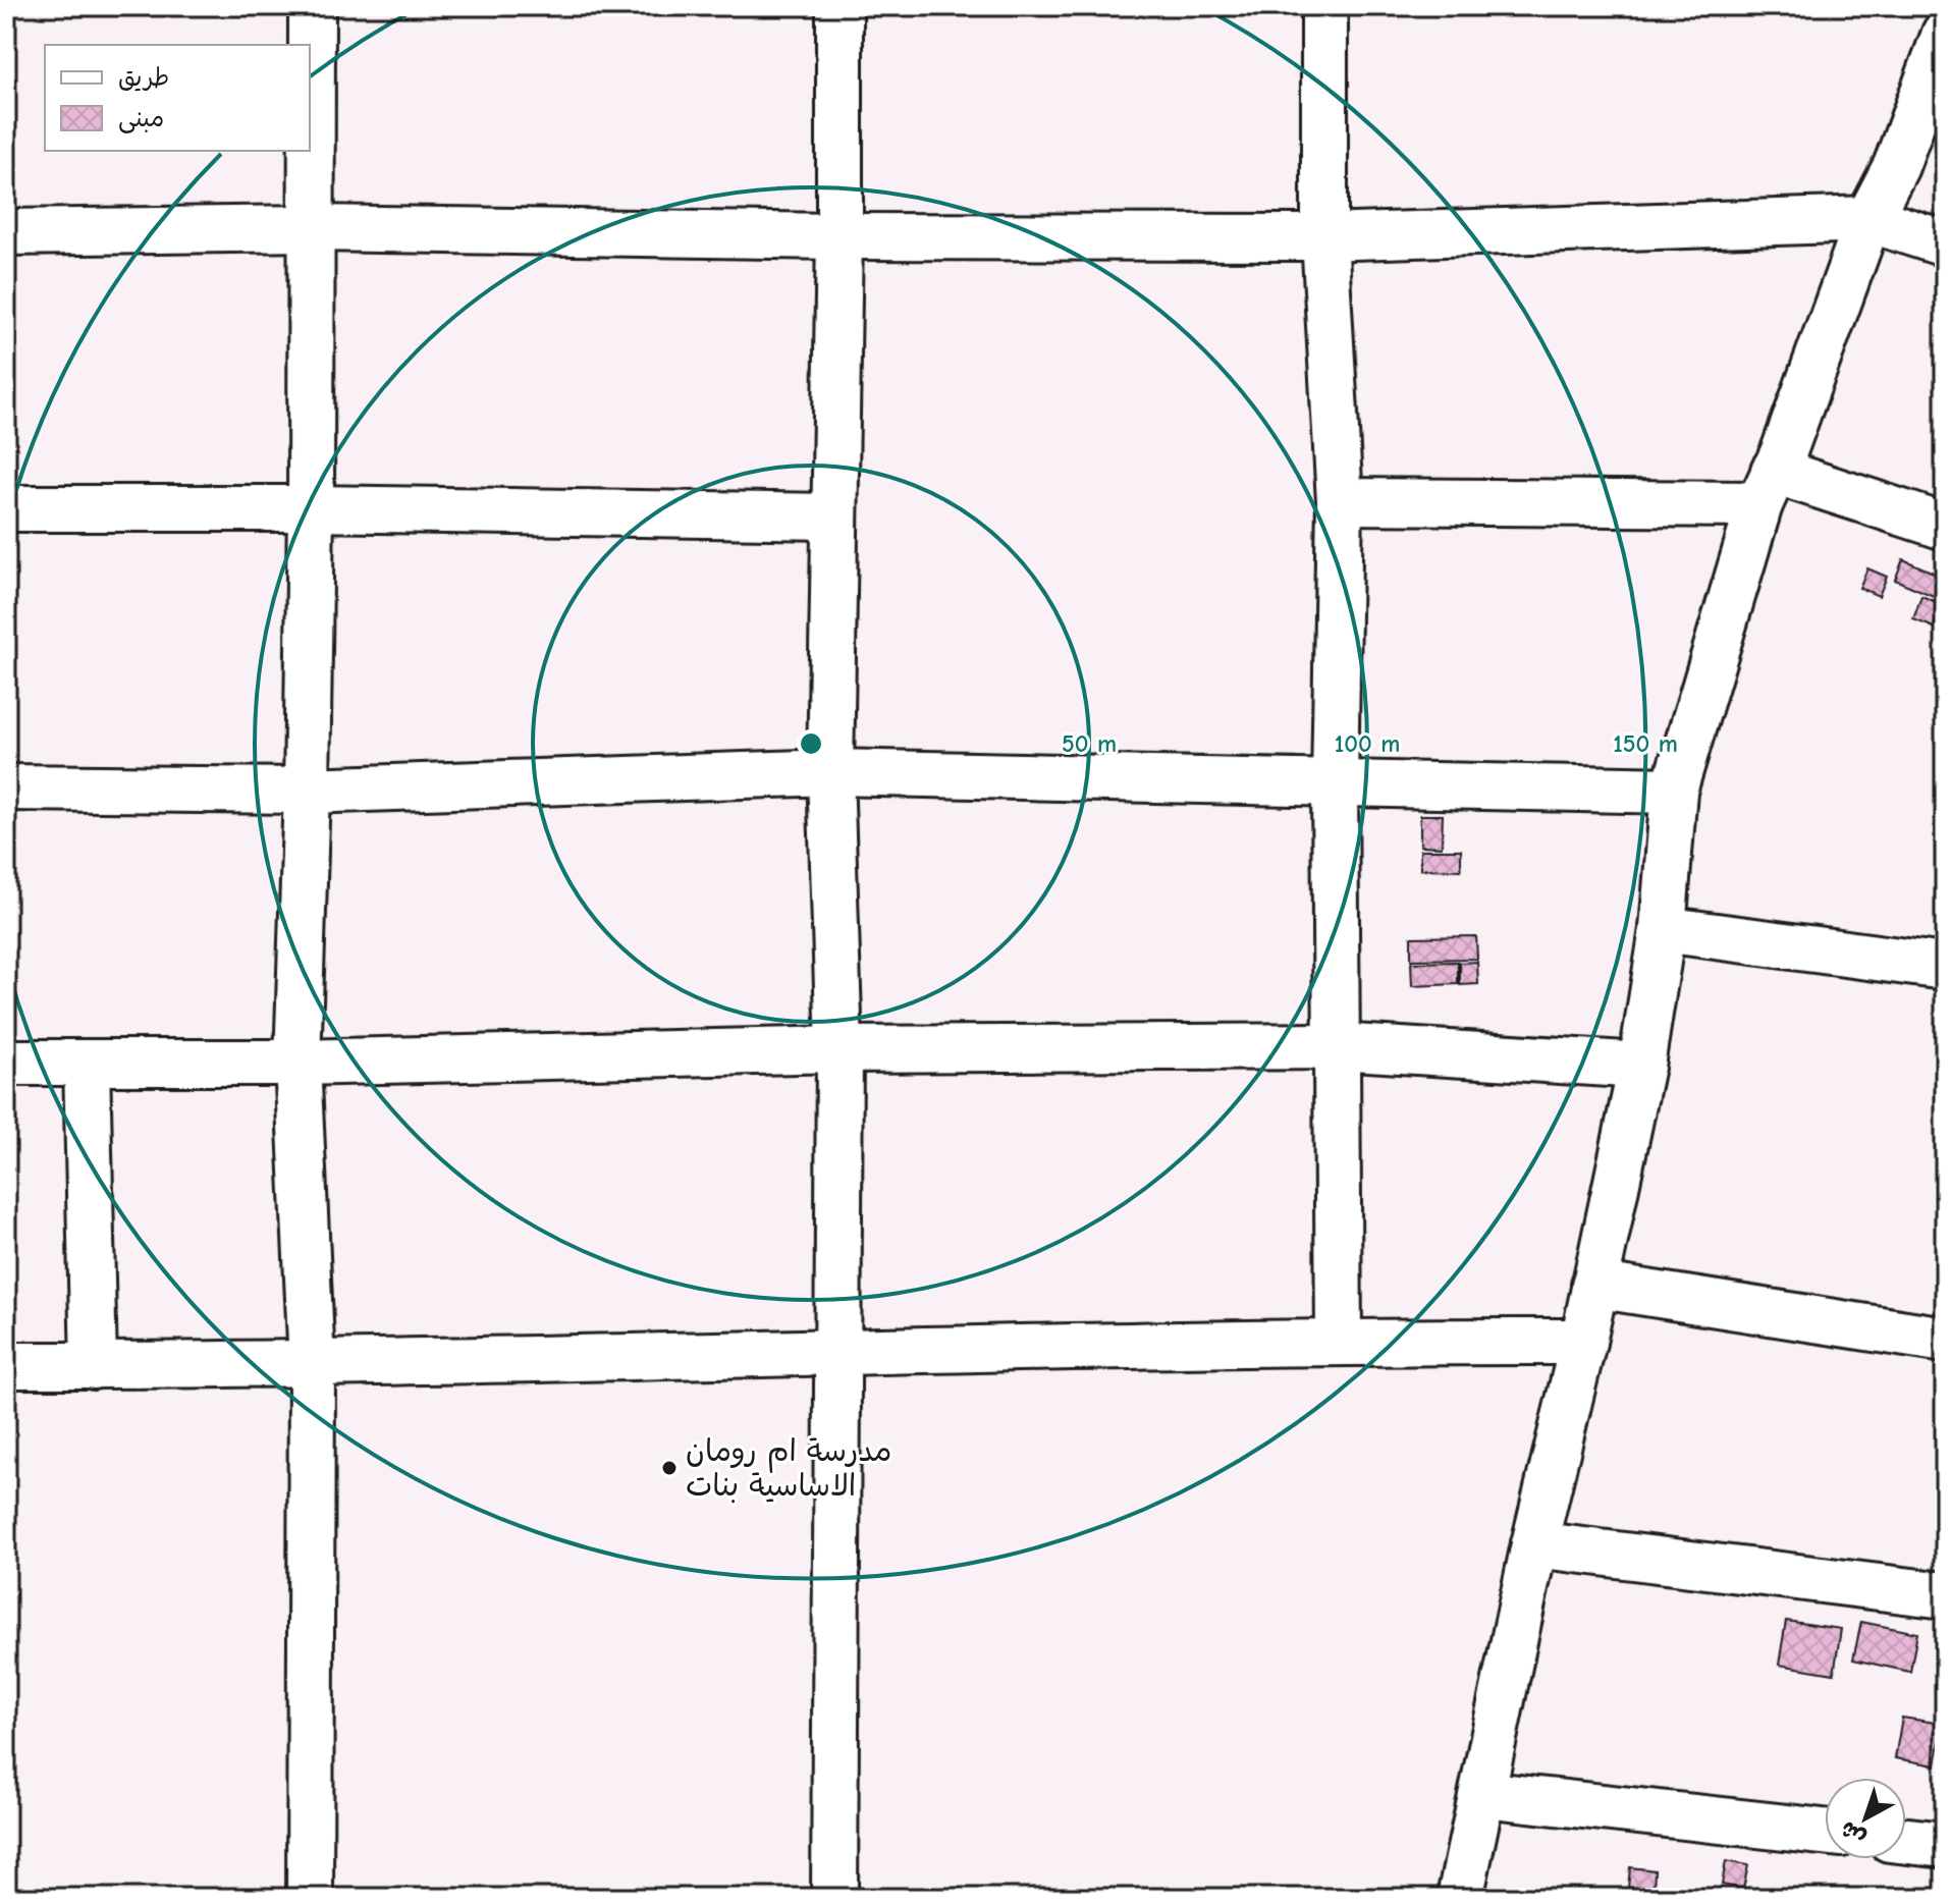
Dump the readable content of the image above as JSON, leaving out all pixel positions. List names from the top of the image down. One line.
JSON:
{"places":["مدرسة ام رومان الاساسية بنات"],"legend":["طريق","مبنى"],"north":"bottom left","rings":["50 m","100 m","150 m"]}
